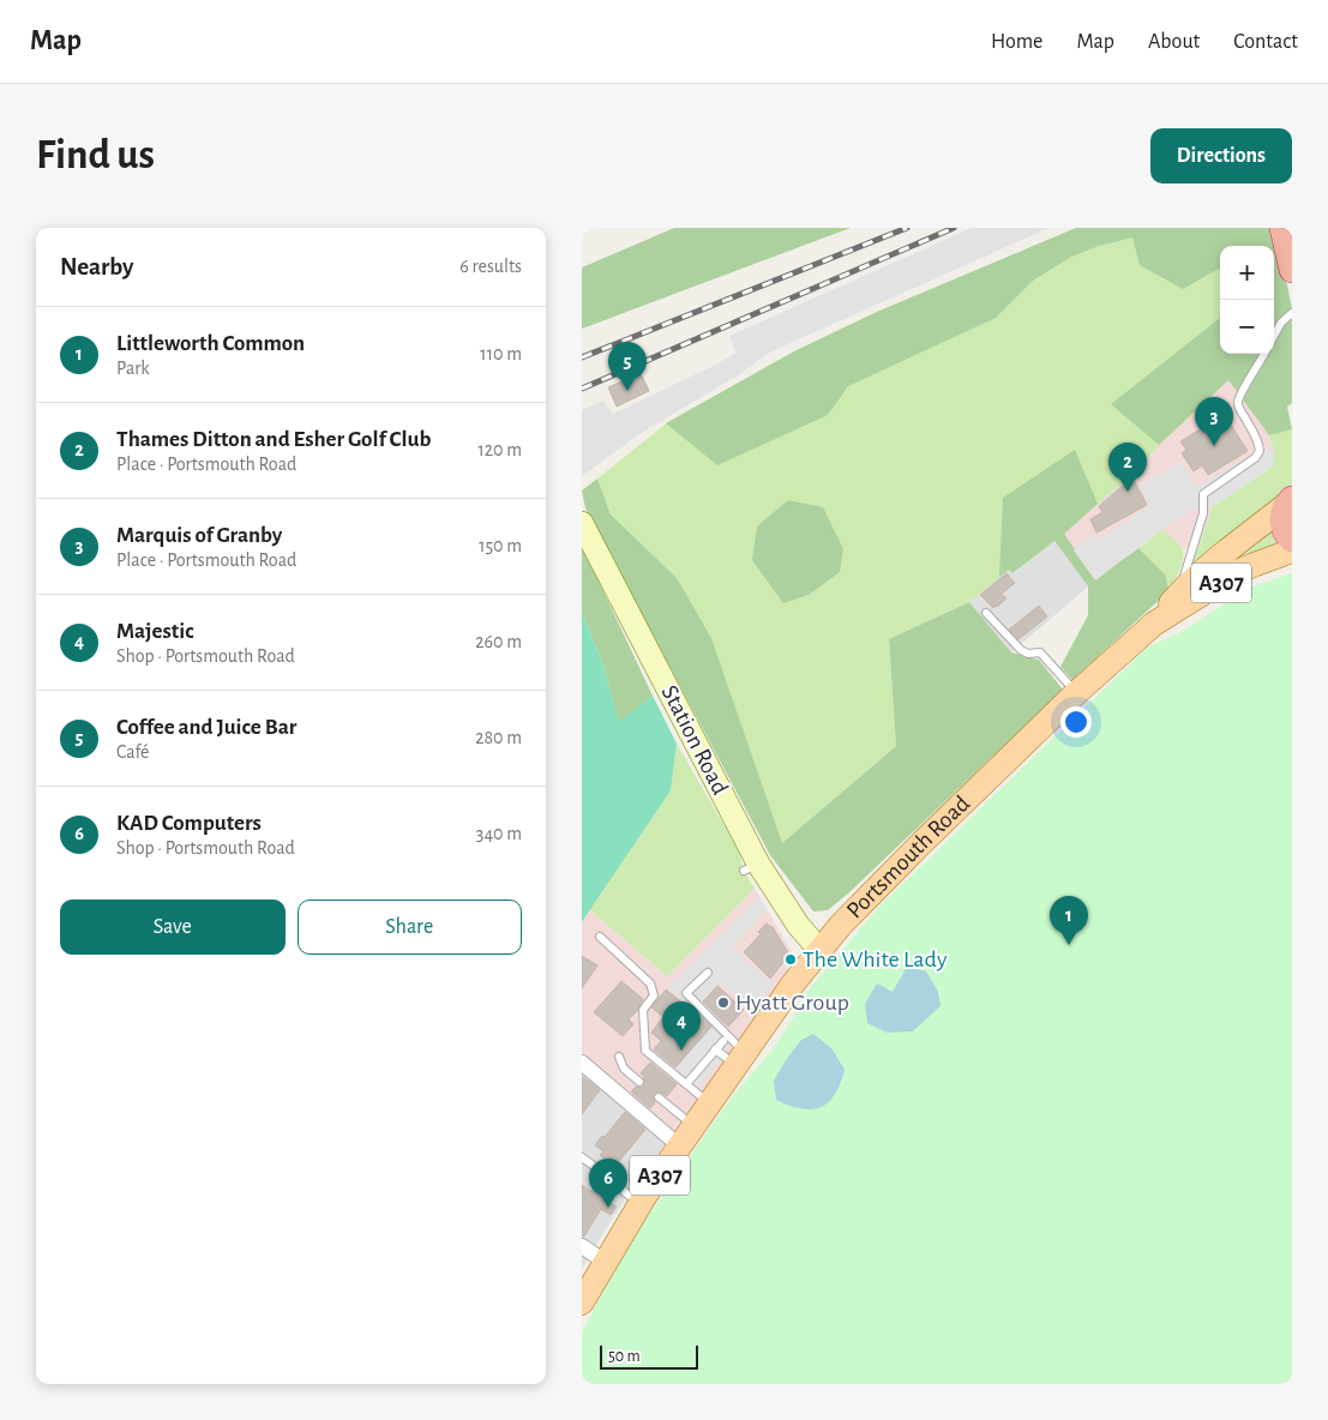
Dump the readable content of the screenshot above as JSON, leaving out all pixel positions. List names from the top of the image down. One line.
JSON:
{"streets":{"main road":["A307","Station Road","Portsmouth Road"]},"crossings":[["Station Road","Portsmouth Road"]],"places":["The White Lady","Hyatt Group"],"scale_bar":"50 m","page":{"header":"Map","nav":["Home","Map","About","Contact"],"buttons":["Directions",["Save","Share"]],"title":"Find us","heading":["Nearby","6 results"],"map_buttons":["+","−"],"list":[{"mark":"1","name":"Littleworth Common","note":"Park","value":"110 m"},{"mark":"2","name":"Thames Ditton and Esher Golf Club","note":"Place · Portsmouth Road","value":"120 m"},{"mark":"3","name":"Marquis of Granby","note":"Place · Portsmouth Road","value":"150 m"},{"mark":"4","name":"Majestic","note":"Shop · Portsmouth Road","value":"260 m"},{"mark":"5","name":"Coffee and Juice Bar","note":"Café","value":"280 m"},{"mark":"6","name":"KAD Computers","note":"Shop · Portsmouth Road","value":"340 m"}],"pins":["5","3","2","1","4","6"],"scale":"50 m"}}
